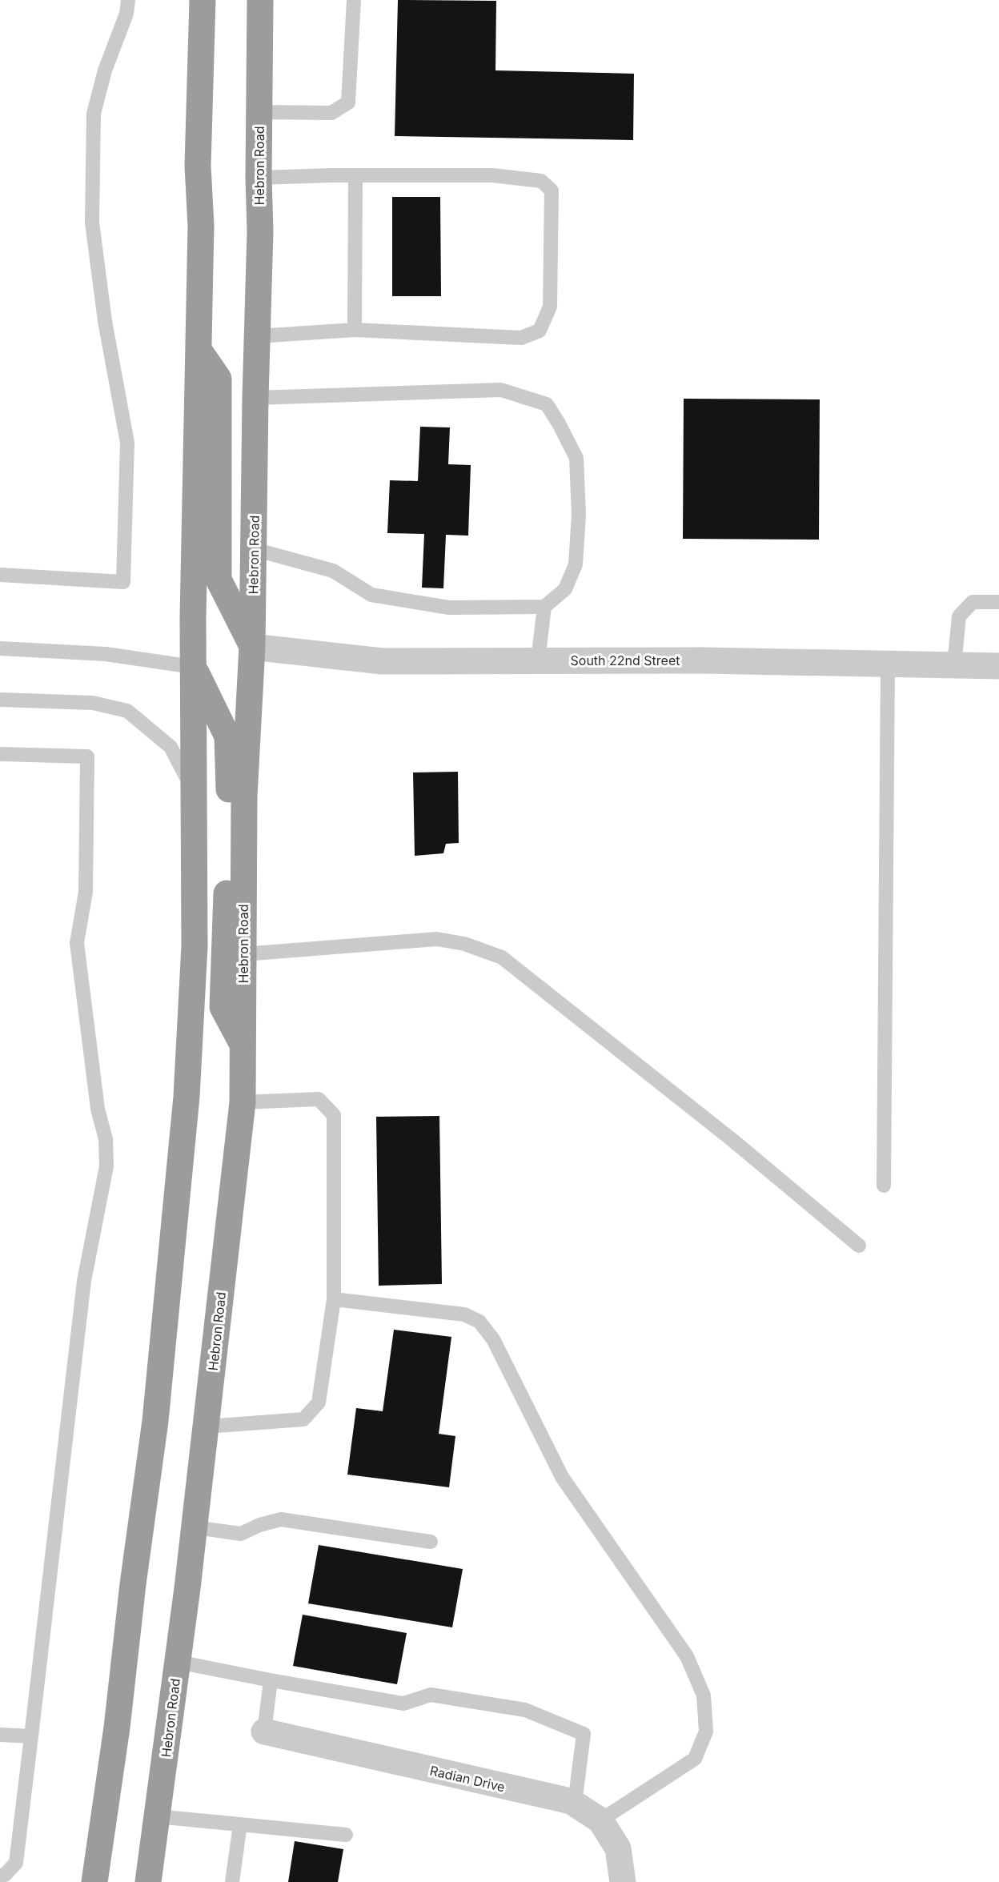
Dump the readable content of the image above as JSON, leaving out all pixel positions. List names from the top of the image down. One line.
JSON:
{"streets":{"highway":["Hebron Road"],"street":["South 22nd Street","Radian Drive"]},"crossings":[["Hebron Road","South 22nd Street"]]}
